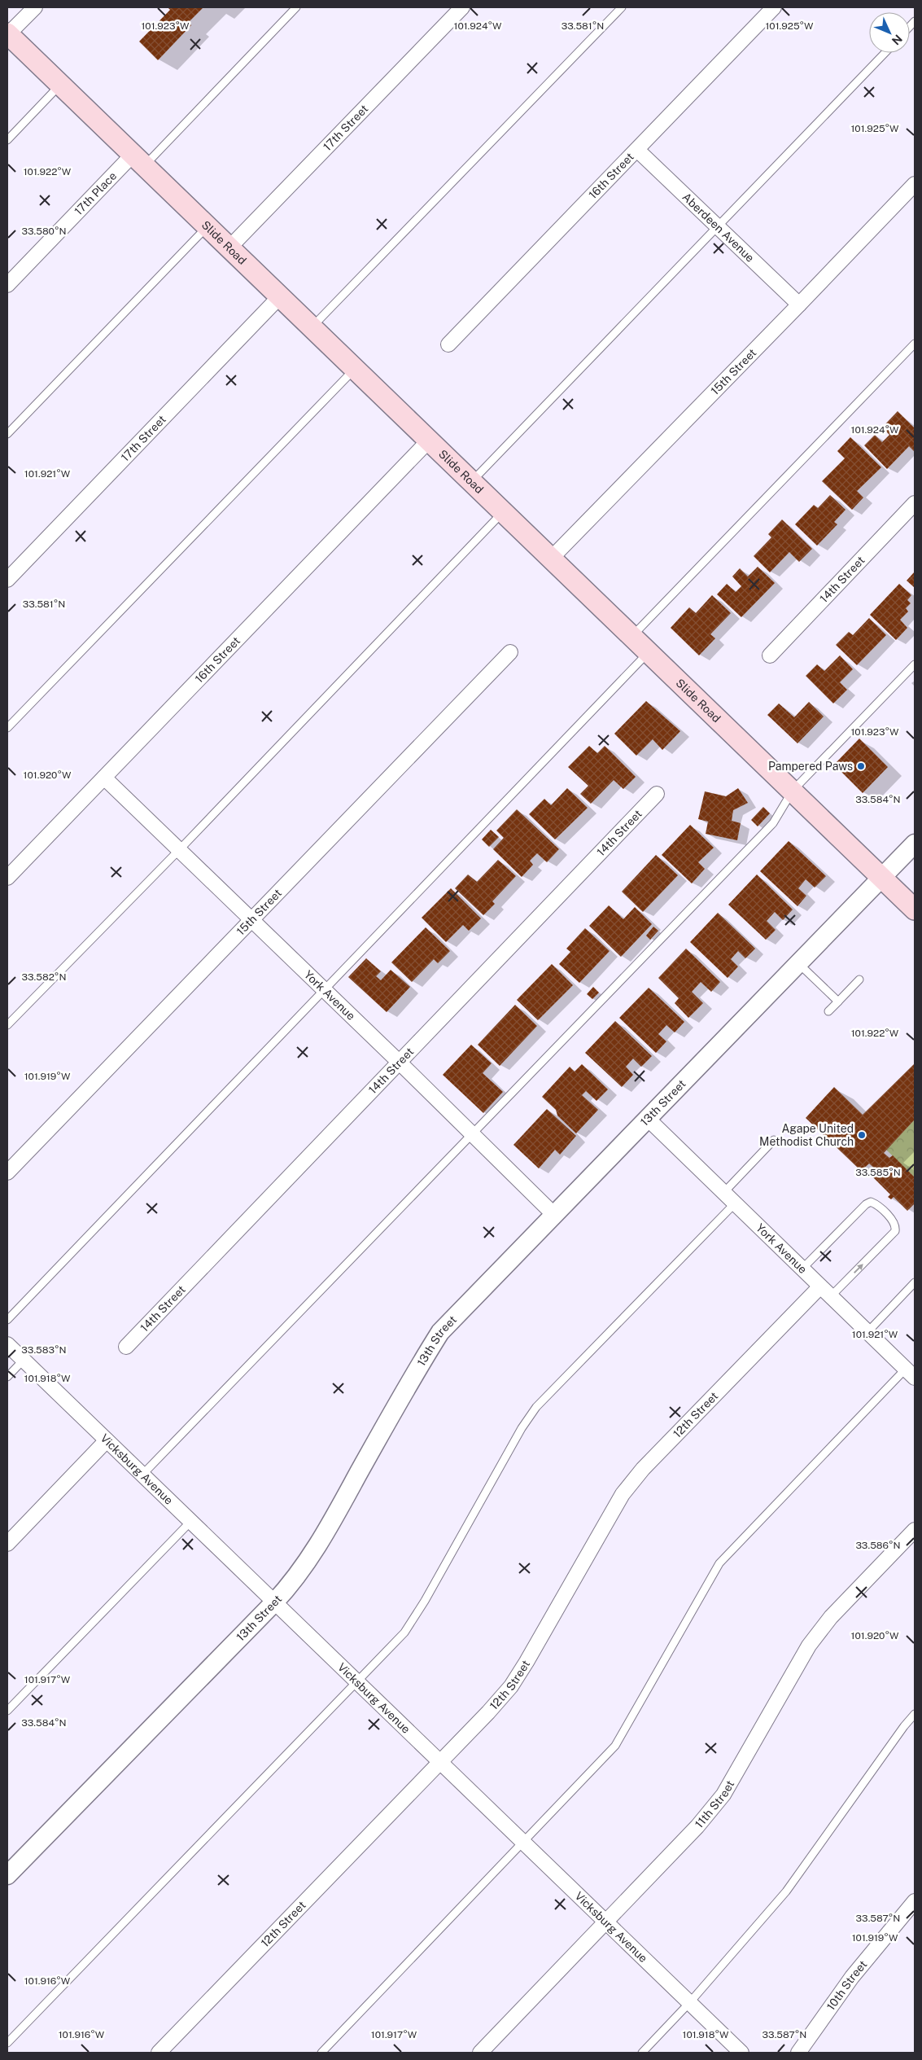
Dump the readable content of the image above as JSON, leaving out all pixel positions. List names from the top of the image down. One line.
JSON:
{"streets":{"main road":["Slide Road"],"street":["17th Street","16th Street","17th Place","Aberdeen Avenue","15th Street","14th Street","York Avenue","13th Street","12th Street","Vicksburg Avenue","11th Street","10th Street"]},"crossings":[["17th Street","Slide Road"],["16th Street","Aberdeen Avenue"],["16th Street","Slide Road"],["16th Street","York Avenue"],["17th Place","Slide Road"],["Aberdeen Avenue","15th Street"],["Slide Road","15th Street"],["Slide Road","13th Street"],["15th Street","York Avenue"],["14th Street","York Avenue"],["York Avenue","13th Street"],["York Avenue","12th Street"],["13th Street","Vicksburg Avenue"],["12th Street","Vicksburg Avenue"],["Vicksburg Avenue","11th Street"]],"places":["Pampered Paws","Agape United Methodist Church"],"north":"bottom right","coordinates":["101.923°W","101.924°W","101.925°W","33.581°N","101.922°W","33.580°N","101.921°W","101.920°W","33.584°N","33.582°N","101.919°W","33.585°N","33.583°N","101.918°W","33.586°N","101.917°W","33.587°N","101.916°W"]}
